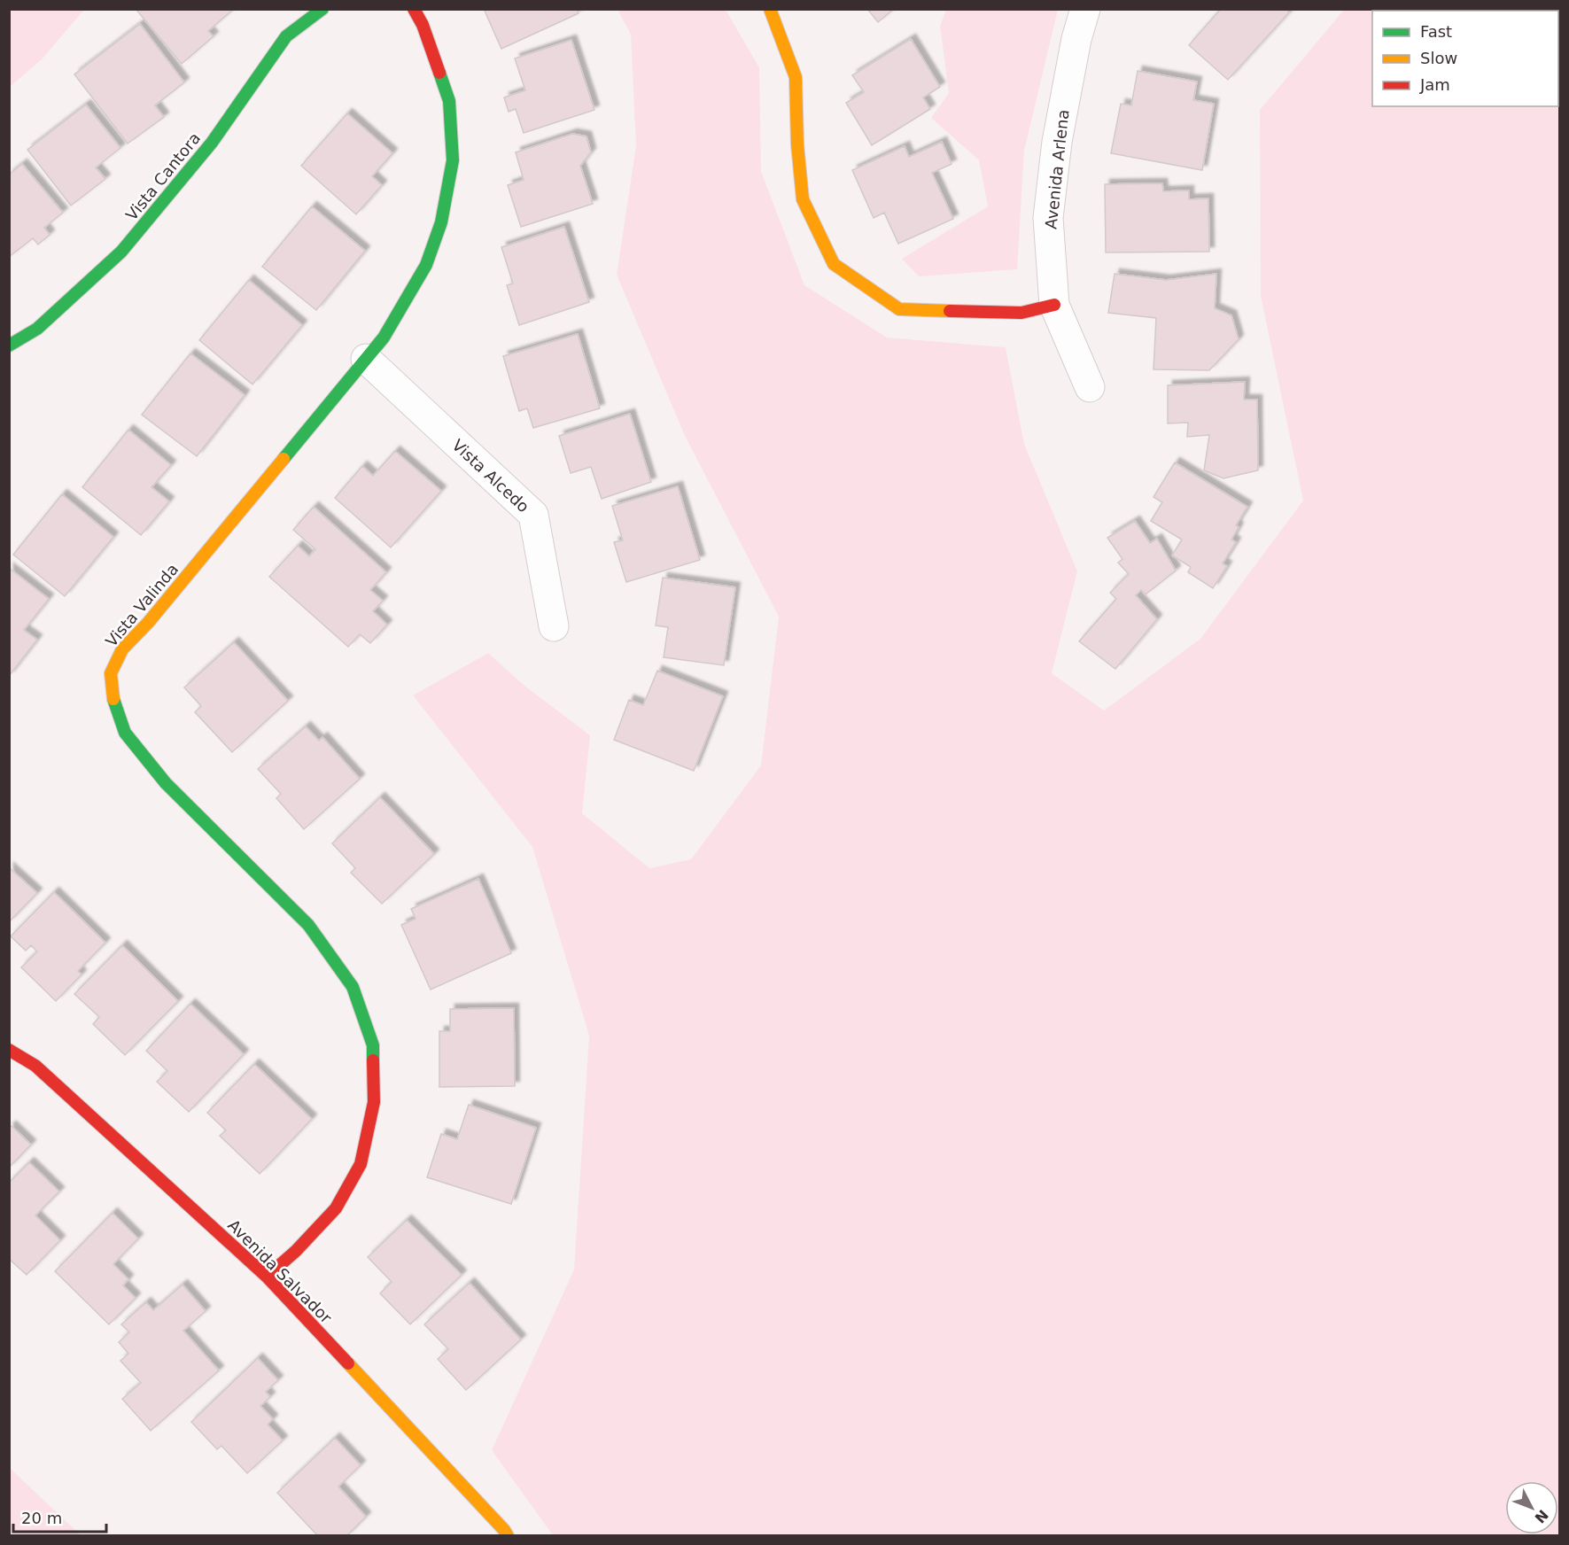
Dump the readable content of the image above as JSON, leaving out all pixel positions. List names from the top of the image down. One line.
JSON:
{"streets":{"street":["Avenida Arlena","Vista Cantora","Vista Alcedo","Vista Valinda","Avenida Salvador"]},"crossings":[["Vista Alcedo","Vista Valinda"],["Vista Valinda","Avenida Salvador"]],"legend":["Fast","Slow","Jam"],"scale_bar":"20 m","north":"bottom right"}
